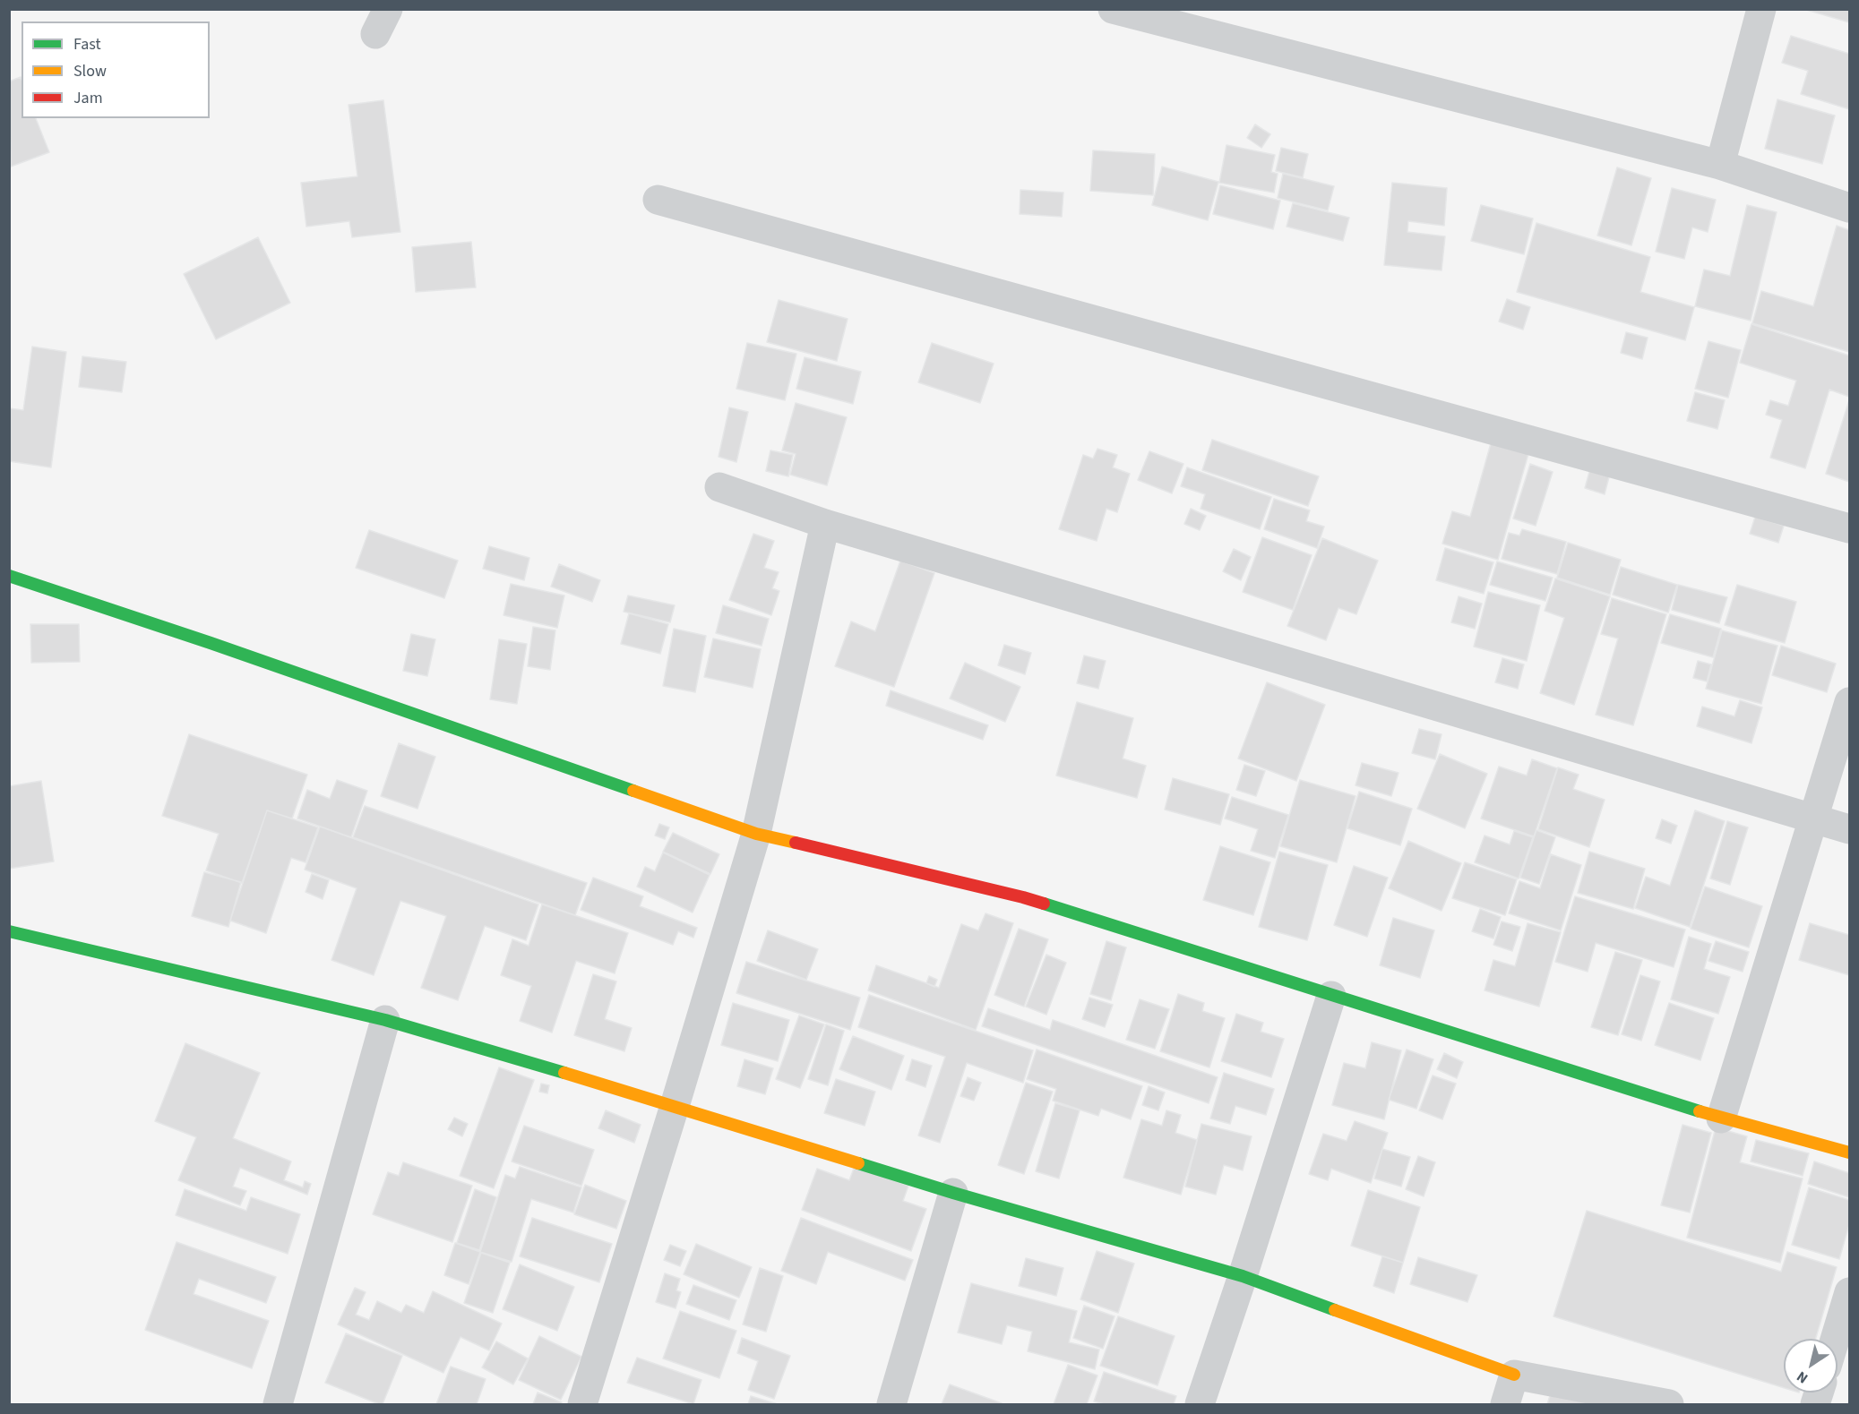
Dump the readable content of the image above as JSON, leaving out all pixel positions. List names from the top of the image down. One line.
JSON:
{"legend":["Fast","Slow","Jam"],"north":"bottom left"}
